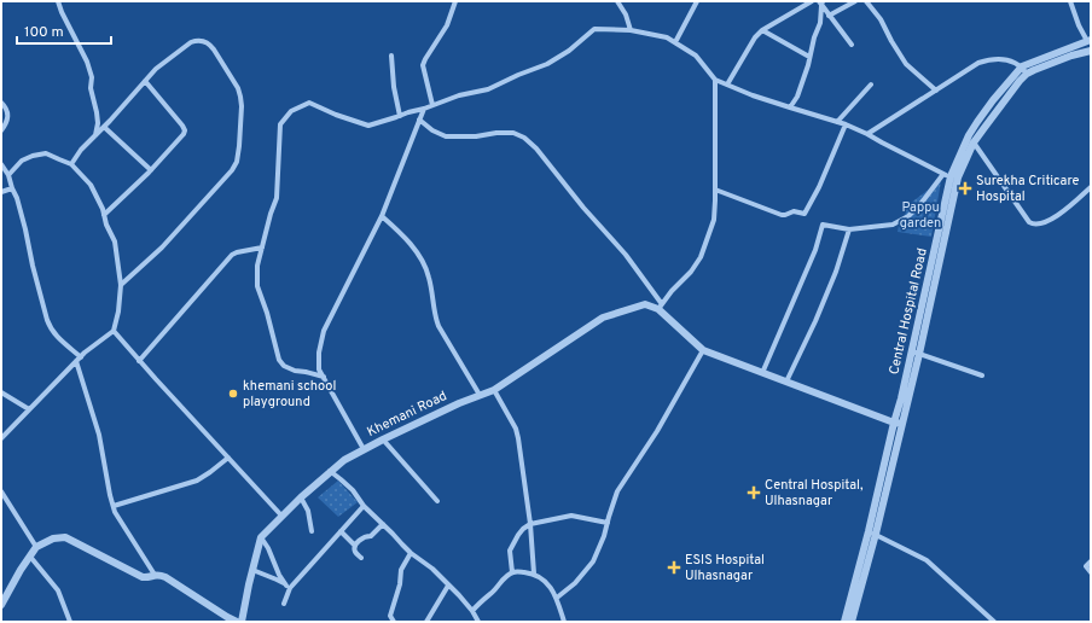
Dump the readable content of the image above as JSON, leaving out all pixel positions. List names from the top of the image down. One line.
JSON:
{"streets":{"street":["Central Hospital Road","Khemani Road"]},"parks":["Pappu garden"],"places":{"health":["Surekha Criticare Hospital","Central Hospital, Ulhasnagar","ESIS Hospital Ulhasnagar"],"other":["khemani school playground"]},"scale_bar":"100 m"}
